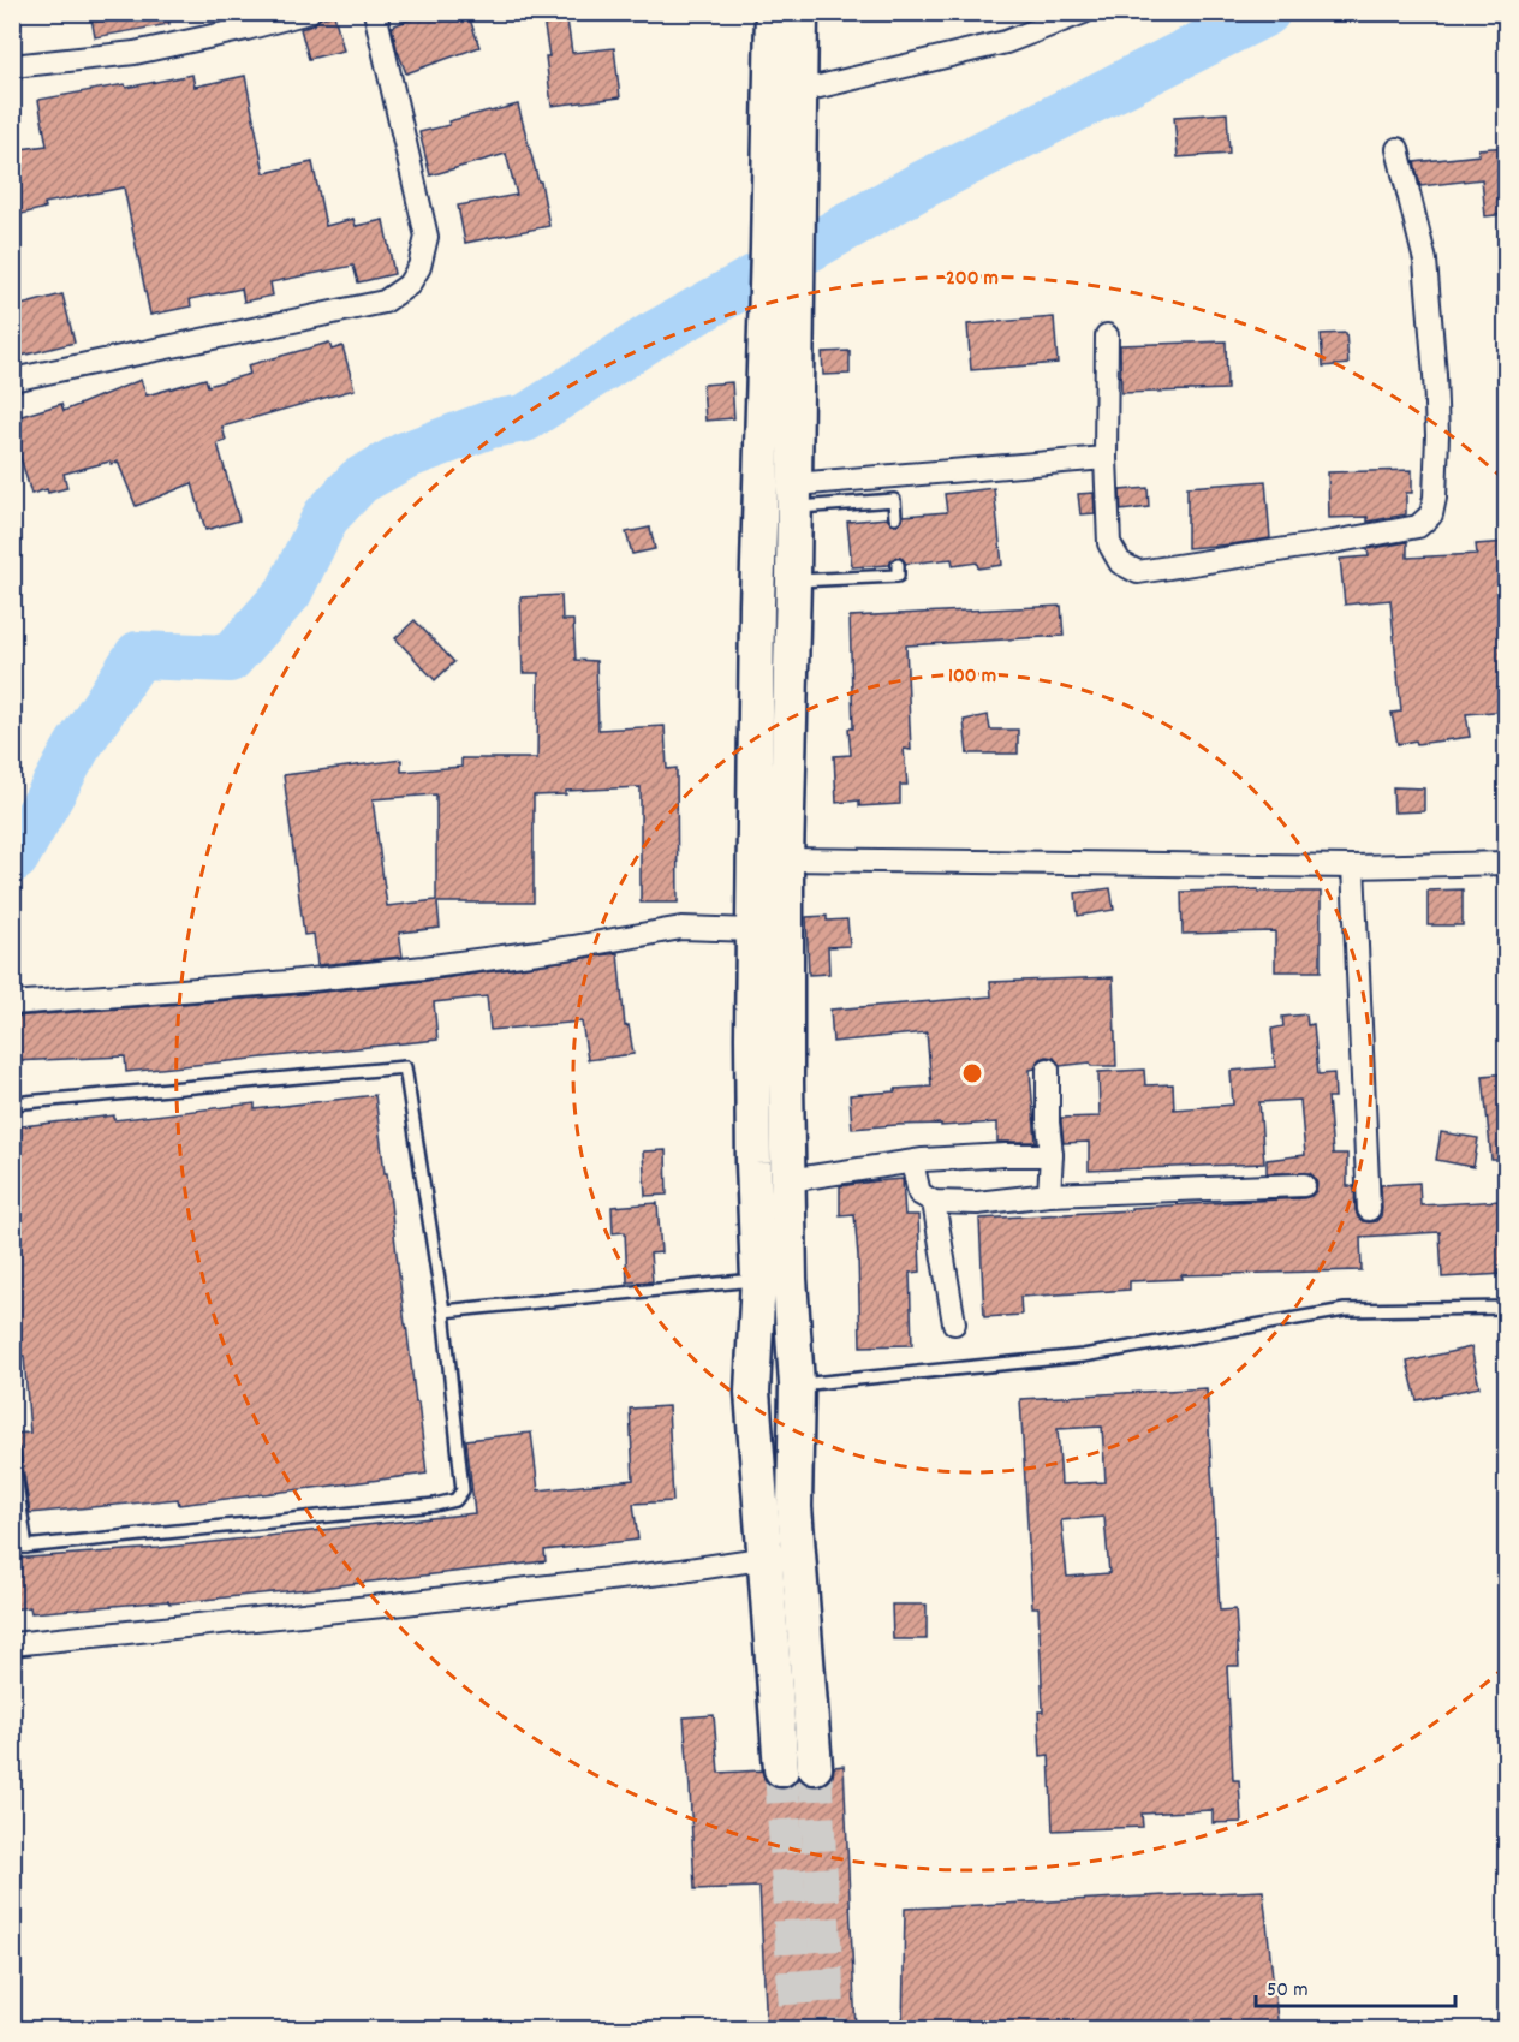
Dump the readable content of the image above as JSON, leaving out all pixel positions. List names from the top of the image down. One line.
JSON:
{"scale_bar":"50 m","rings":["200 m","100 m"]}
